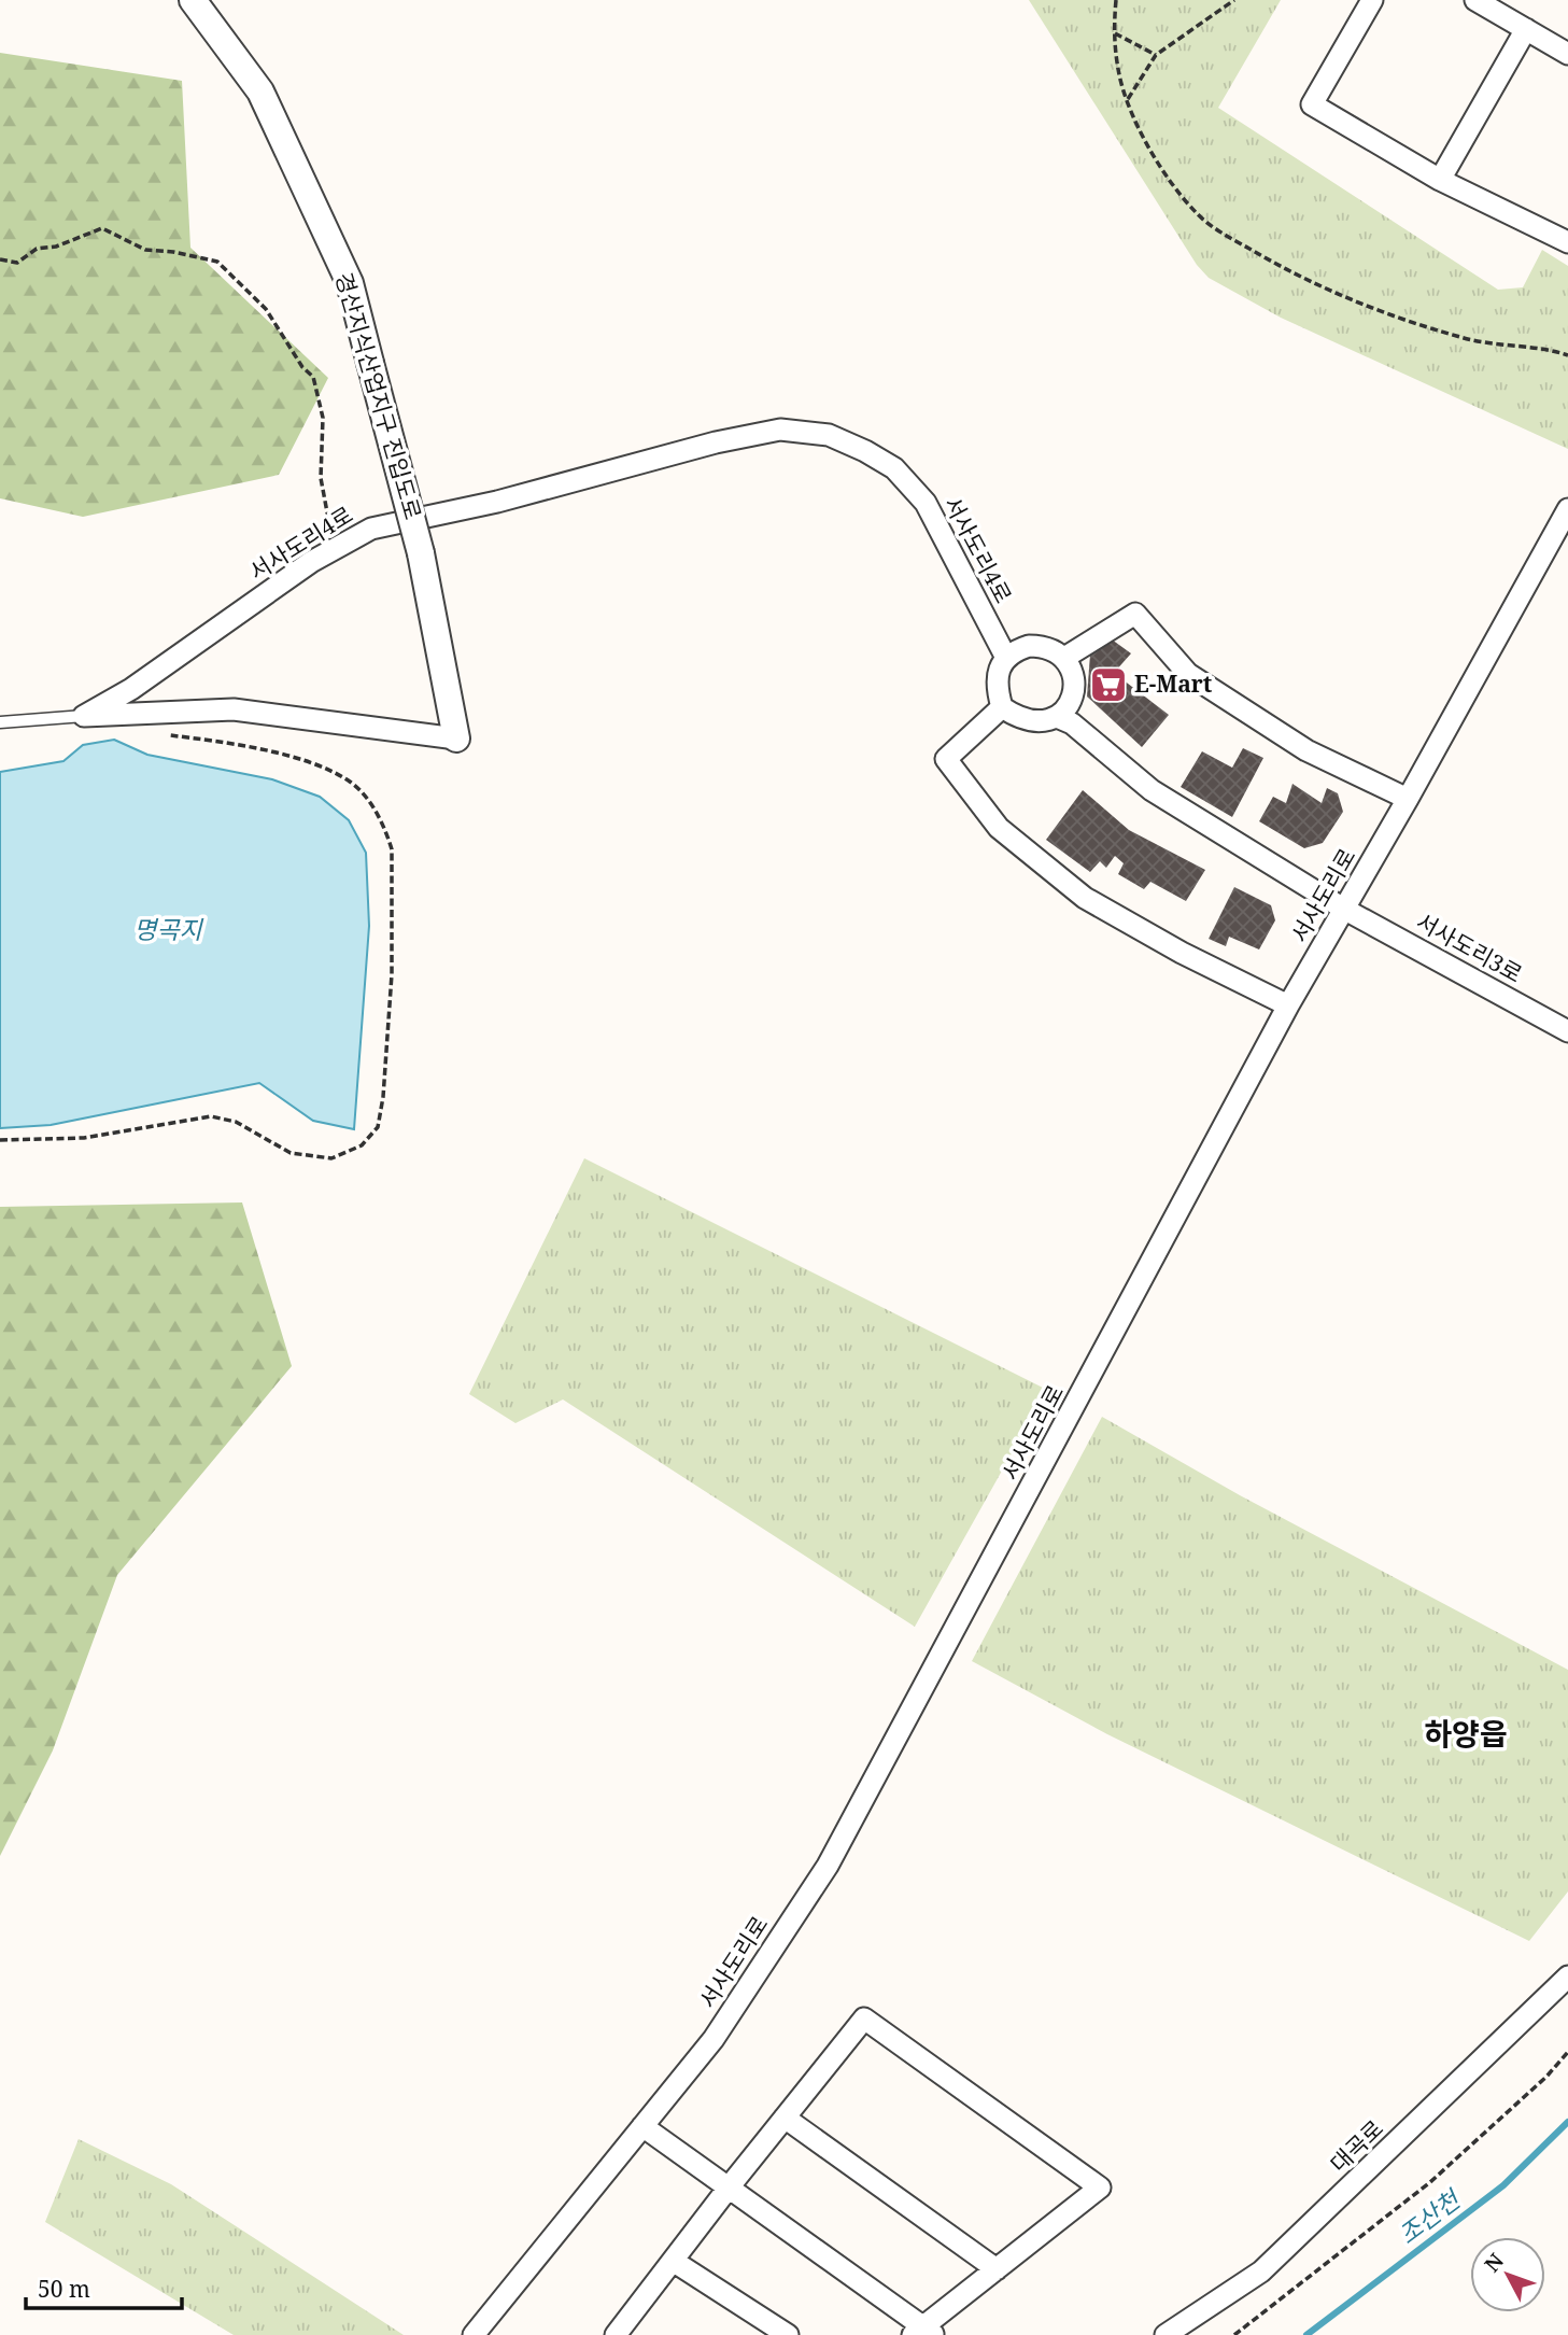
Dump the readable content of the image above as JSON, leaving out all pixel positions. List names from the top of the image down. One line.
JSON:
{"streets":{"street":["경산지식산업지구 진입도로","서사도리4로","서사도리로","서사도리3로","대곡로"]},"crossings":[["서사도리로","서사도리3로"]],"districts":["하양읍"],"water":["명곡지","조산천"],"places":{"supermarket":["E-Mart"]},"scale_bar":"50 m","north":"top left"}
